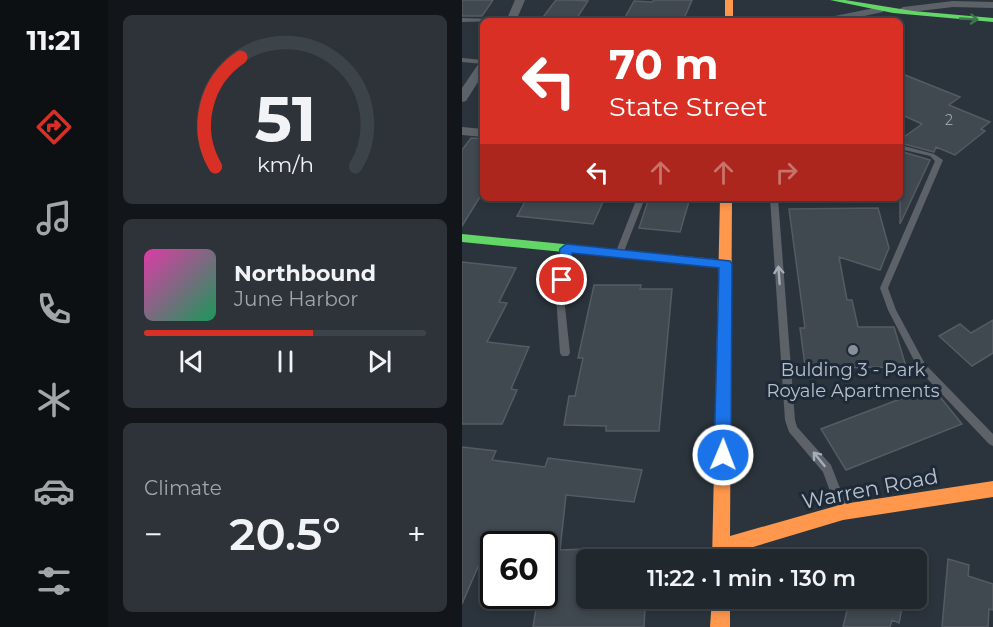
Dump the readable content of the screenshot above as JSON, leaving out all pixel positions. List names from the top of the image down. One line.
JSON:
{"streets":{"street":["Warren Road"]},"places":["Bulding 3 - Park Royale Apartments"],"house_numbers":["2"],"page":{"tabs":"11:21","turn":["70 m","State Street"],"song":["Northbound","June Harbor"],"tile":"Climate","heat":["−","20.5°","+"],"limit":"60","trip":"11:22 · 1 min · 130 m","gauge":["51","km/h"]}}
